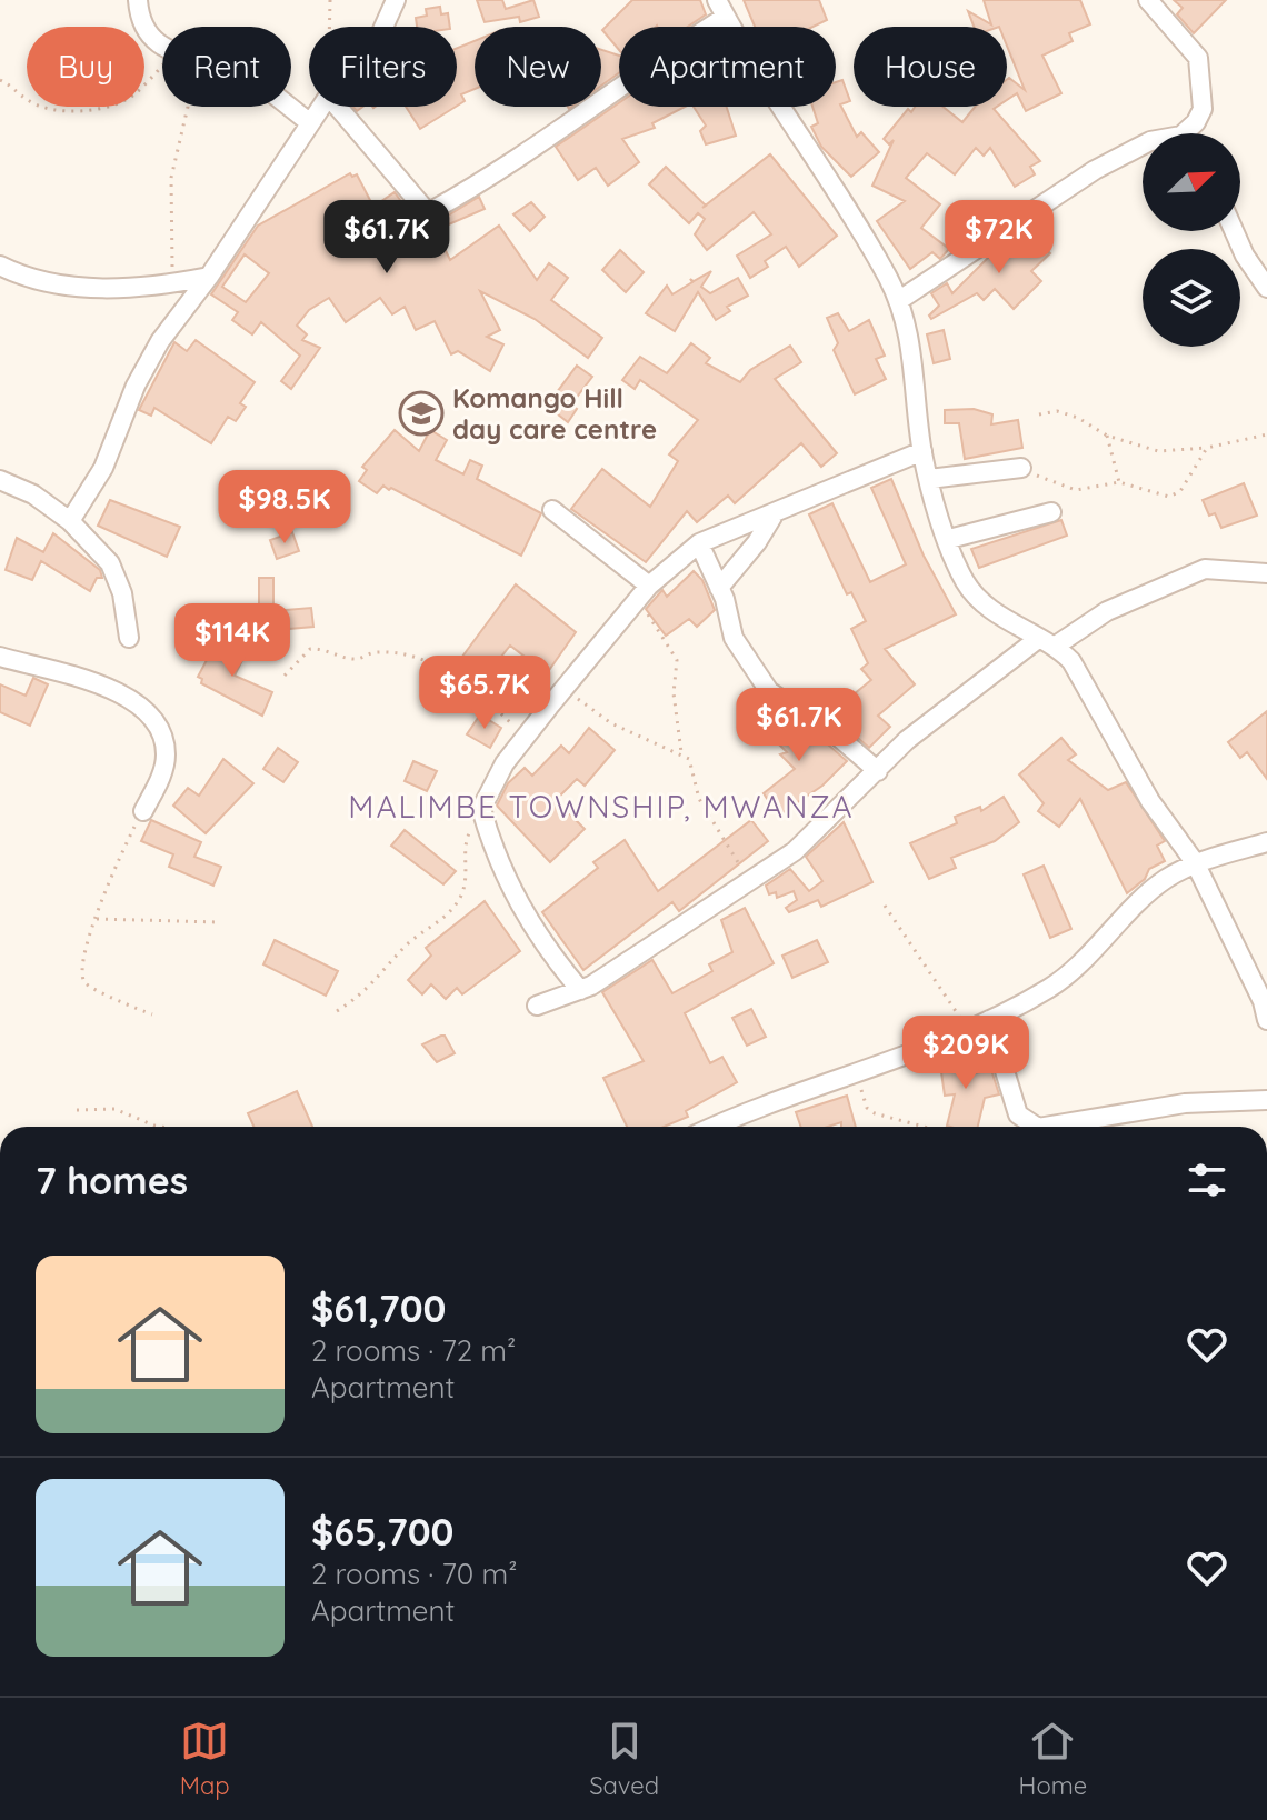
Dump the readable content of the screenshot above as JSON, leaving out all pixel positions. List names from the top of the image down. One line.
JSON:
{"districts":["MALIMBE TOWNSHIP, MWANZA"],"places":{"school or university":["Komango Hill day care centre"]},"north":"top right","page":{"chip":["Buy","Rent","Filters","New","Apartment","House"],"price":["$61.7K","$72K","$98.5K","$114K","$65.7K","$61.7K","$209K"],"heading":"7 homes","list":[{"name":"$61,700","note":"2 rooms · 72 m² · Apartment"},{"name":"$65,700","note":"2 rooms · 70 m² · Apartment"}],"tabs":["Map","Saved","Home"]}}
